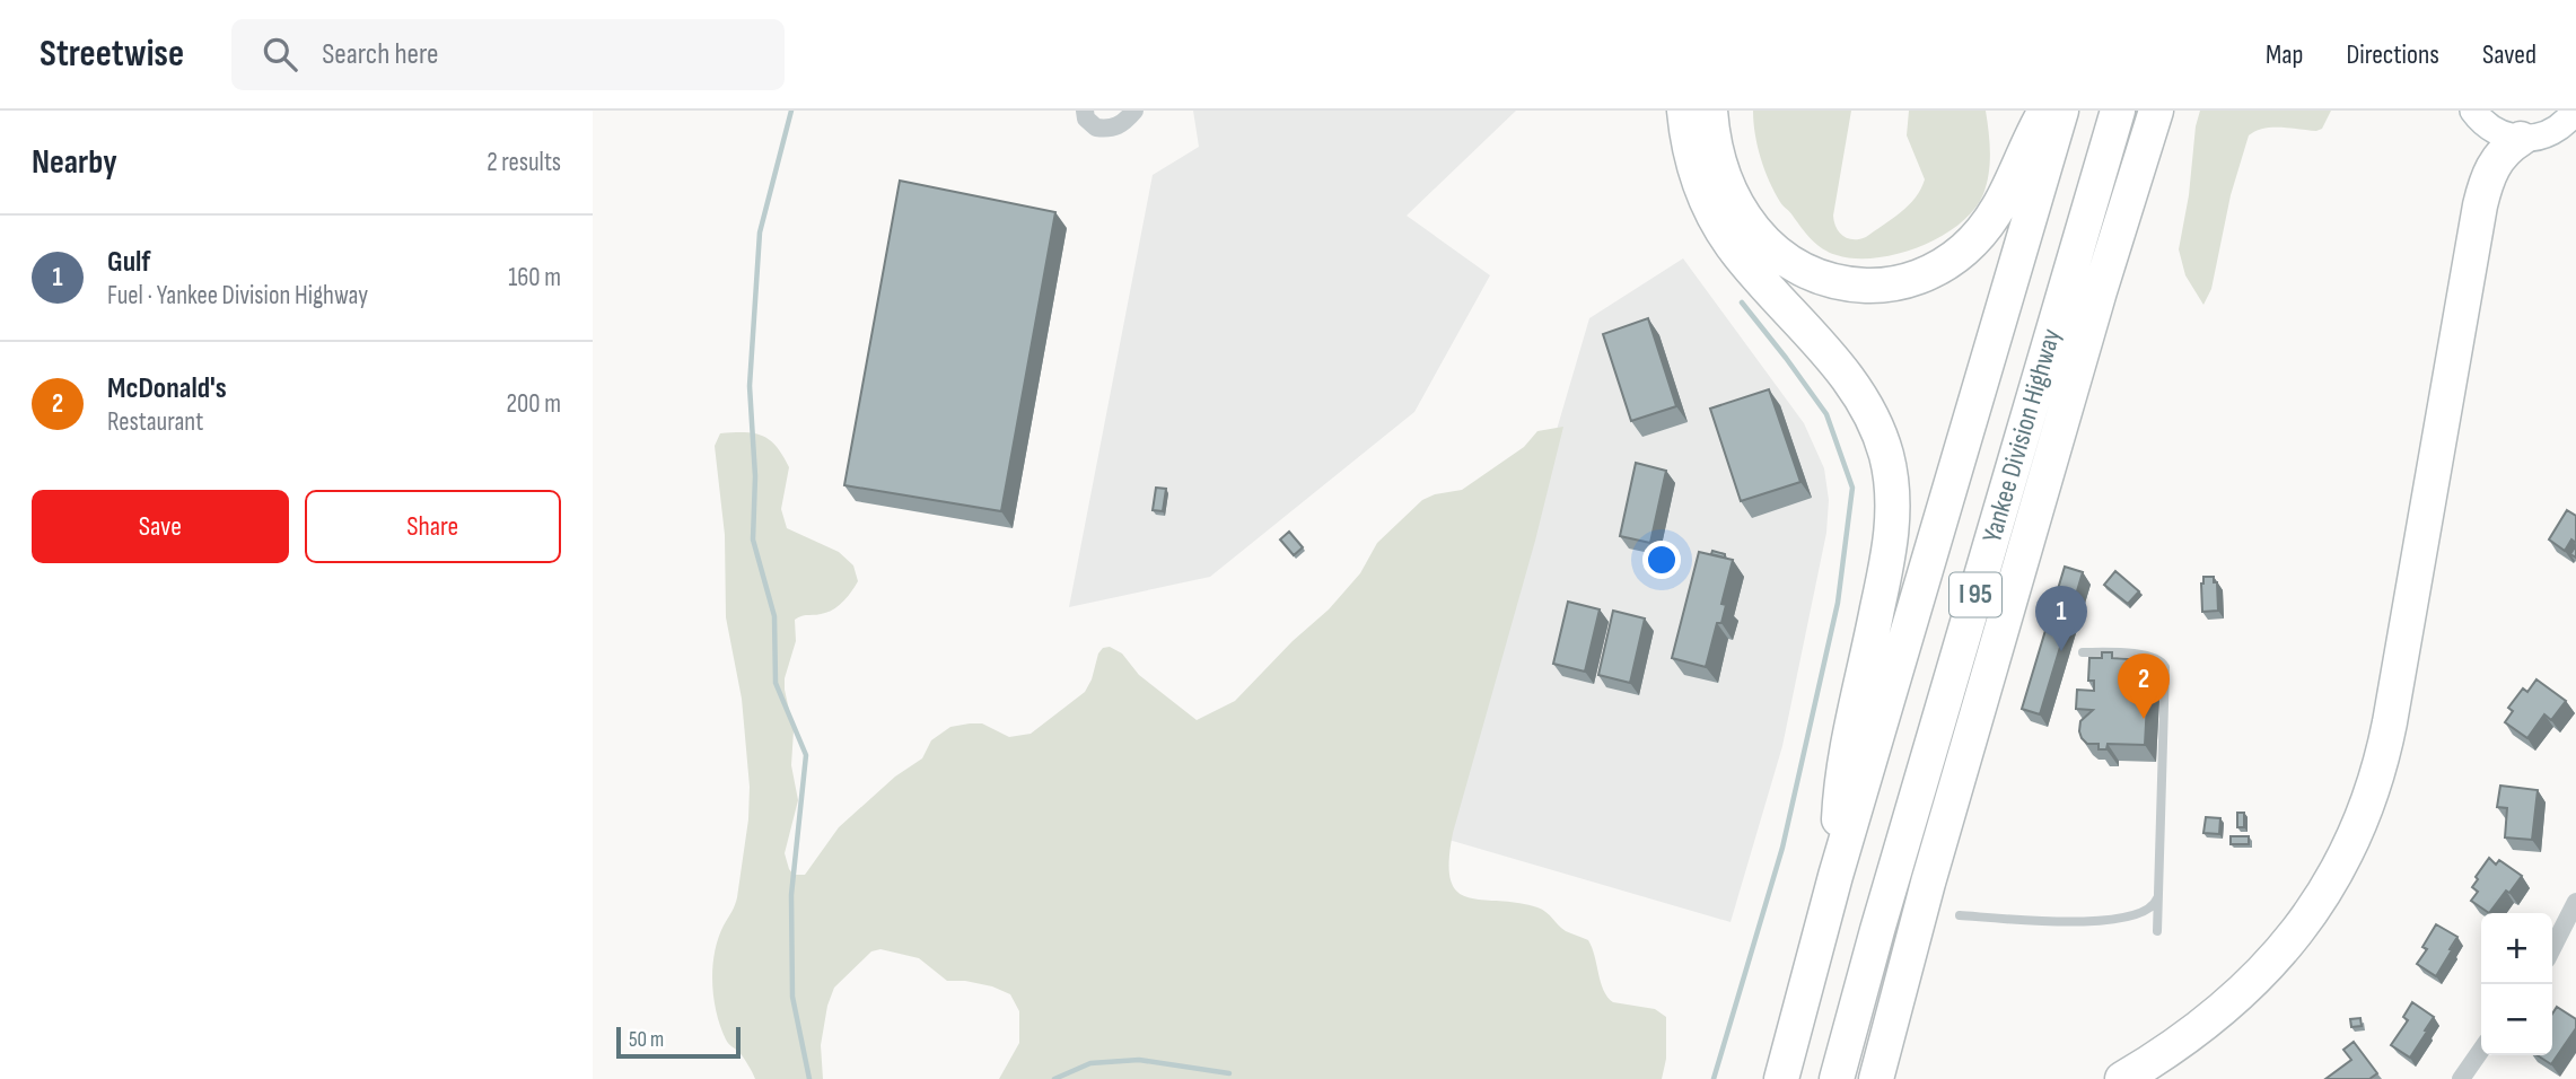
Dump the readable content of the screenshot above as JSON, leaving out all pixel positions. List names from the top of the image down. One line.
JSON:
{"streets":{"highway":["Yankee Division Highway","I 95"]},"scale_bar":"50 m","page":{"header":"Streetwise","search":"Search here","nav":["Map","Directions","Saved"],"heading":["Nearby","2 results"],"list":[{"mark":"1","name":"Gulf","note":"Fuel · Yankee Division Highway","value":"160 m"},{"mark":"2","name":"McDonald's","note":"Restaurant","value":"200 m"}],"buttons":["Save","Share"],"pins":["1","2"],"map_buttons":["+","−"],"scale":"50 m"}}
